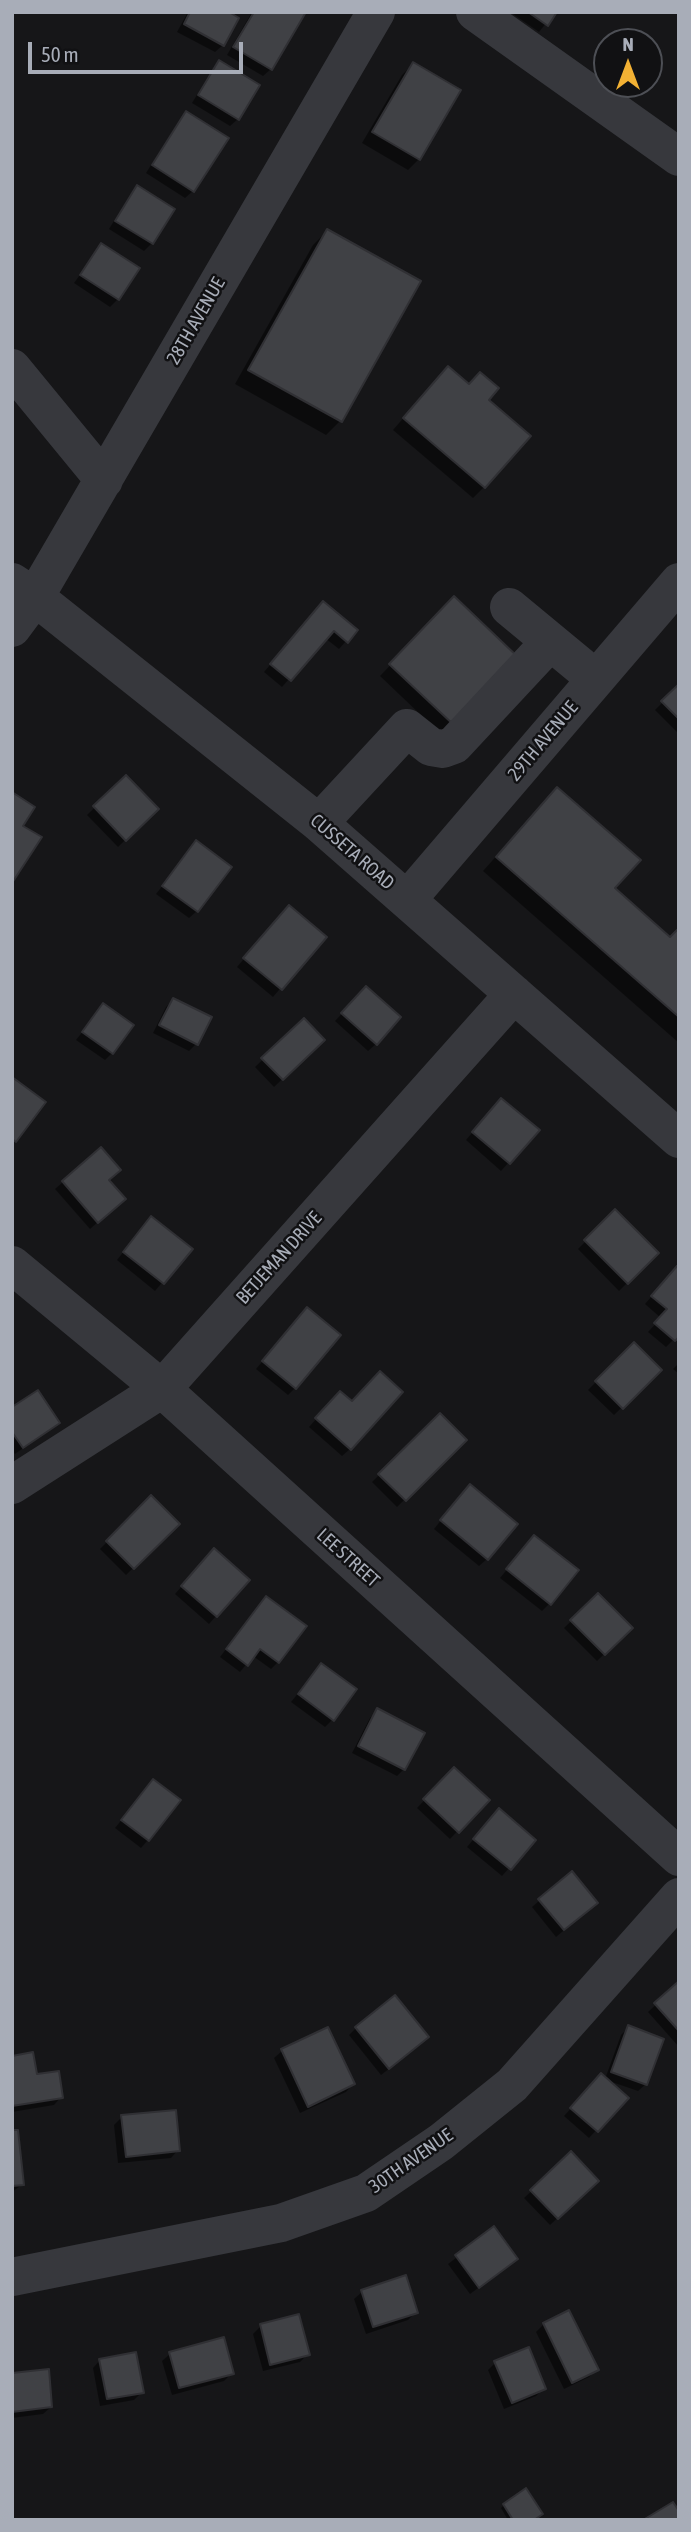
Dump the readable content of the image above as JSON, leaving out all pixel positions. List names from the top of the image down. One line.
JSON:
{"streets":{"street":["28TH AVENUE","29TH AVENUE","CUSSETA ROAD","BETJEMAN DRIVE","LEE STREET","30TH AVENUE"]},"crossings":[["28TH AVENUE","CUSSETA ROAD"],["29TH AVENUE","CUSSETA ROAD"],["CUSSETA ROAD","BETJEMAN DRIVE"],["BETJEMAN DRIVE","LEE STREET"]],"scale_bar":"50 m","north":"top"}
